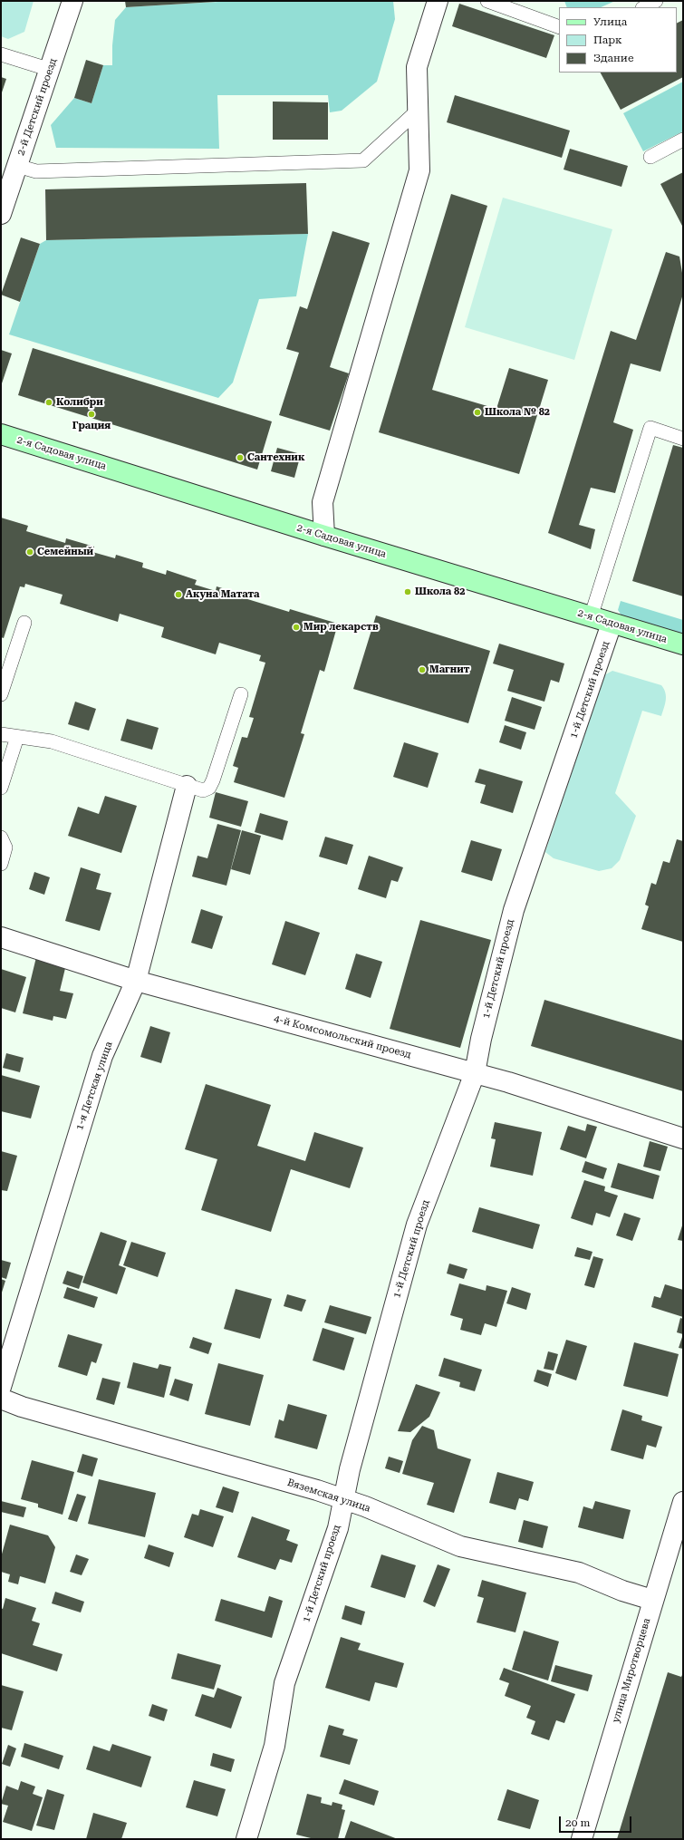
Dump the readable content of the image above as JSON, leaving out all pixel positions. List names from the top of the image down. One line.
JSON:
{"streets":{"street":["2-й Детский проезд","2-я Садовая улица","1-й Детский проезд","4-й Комсомольский проезд","1-я Детская улица","Вяземская улица","улица Миротворцева"]},"crossings":[["2-я Садовая улица","1-й Детский проезд"],["1-й Детский проезд","4-й Комсомольский проезд"],["1-й Детский проезд","Вяземская улица"],["4-й Комсомольский проезд","1-я Детская улица"],["Вяземская улица","улица Миротворцева"]],"places":["Колибри","Школа № 82","Грация","Сантехник","Семейный","Школа 82","Акуна Матата","Мир лекарств","Магнит"],"legend":["Улица","Парк","Здание"],"scale_bar":"20 m"}
